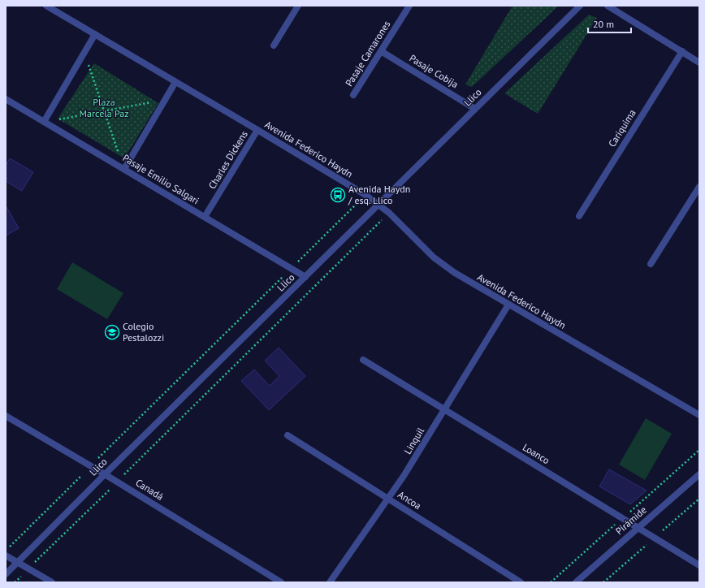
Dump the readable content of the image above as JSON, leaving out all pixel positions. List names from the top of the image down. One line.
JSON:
{"streets":{"street":["Pasaje Camarones","Pasaje Cobija","Llico","Cariquima","Avenida Federico Haydn","Charles Dickens","Pasaje Emilio Salgari","Linquil","Loanco","Canadá","Ancoa","Pirámide"]},"crossings":[["Pasaje Camarones","Pasaje Cobija"],["Pasaje Cobija","Llico"],["Llico","Avenida Federico Haydn"],["Llico","Pasaje Emilio Salgari"],["Llico","Canadá"],["Avenida Federico Haydn","Charles Dickens"],["Avenida Federico Haydn","Linquil"],["Charles Dickens","Pasaje Emilio Salgari"],["Linquil","Loanco"],["Linquil","Ancoa"],["Loanco","Pirámide"]],"parks":["Plaza Marcela Paz"],"places":{"bus stop":["Avenida Haydn / esq. Llico"],"school or university":["Colegio Pestalozzi"]},"scale_bar":"20 m"}
